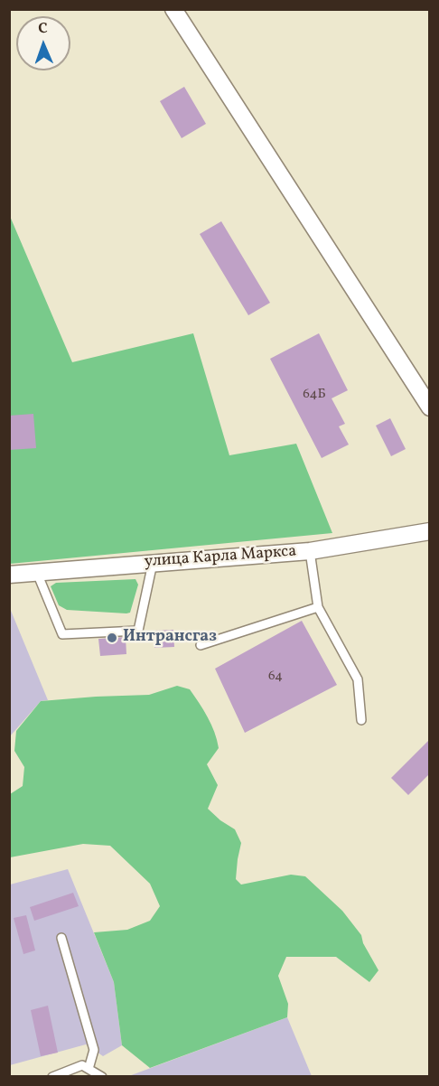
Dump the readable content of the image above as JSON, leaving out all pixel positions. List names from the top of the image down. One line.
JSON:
{"streets":{"street":["улица Карла Маркса"]},"places":["Интрансгаз"],"house_numbers":["64Б","64"],"north":"top"}
